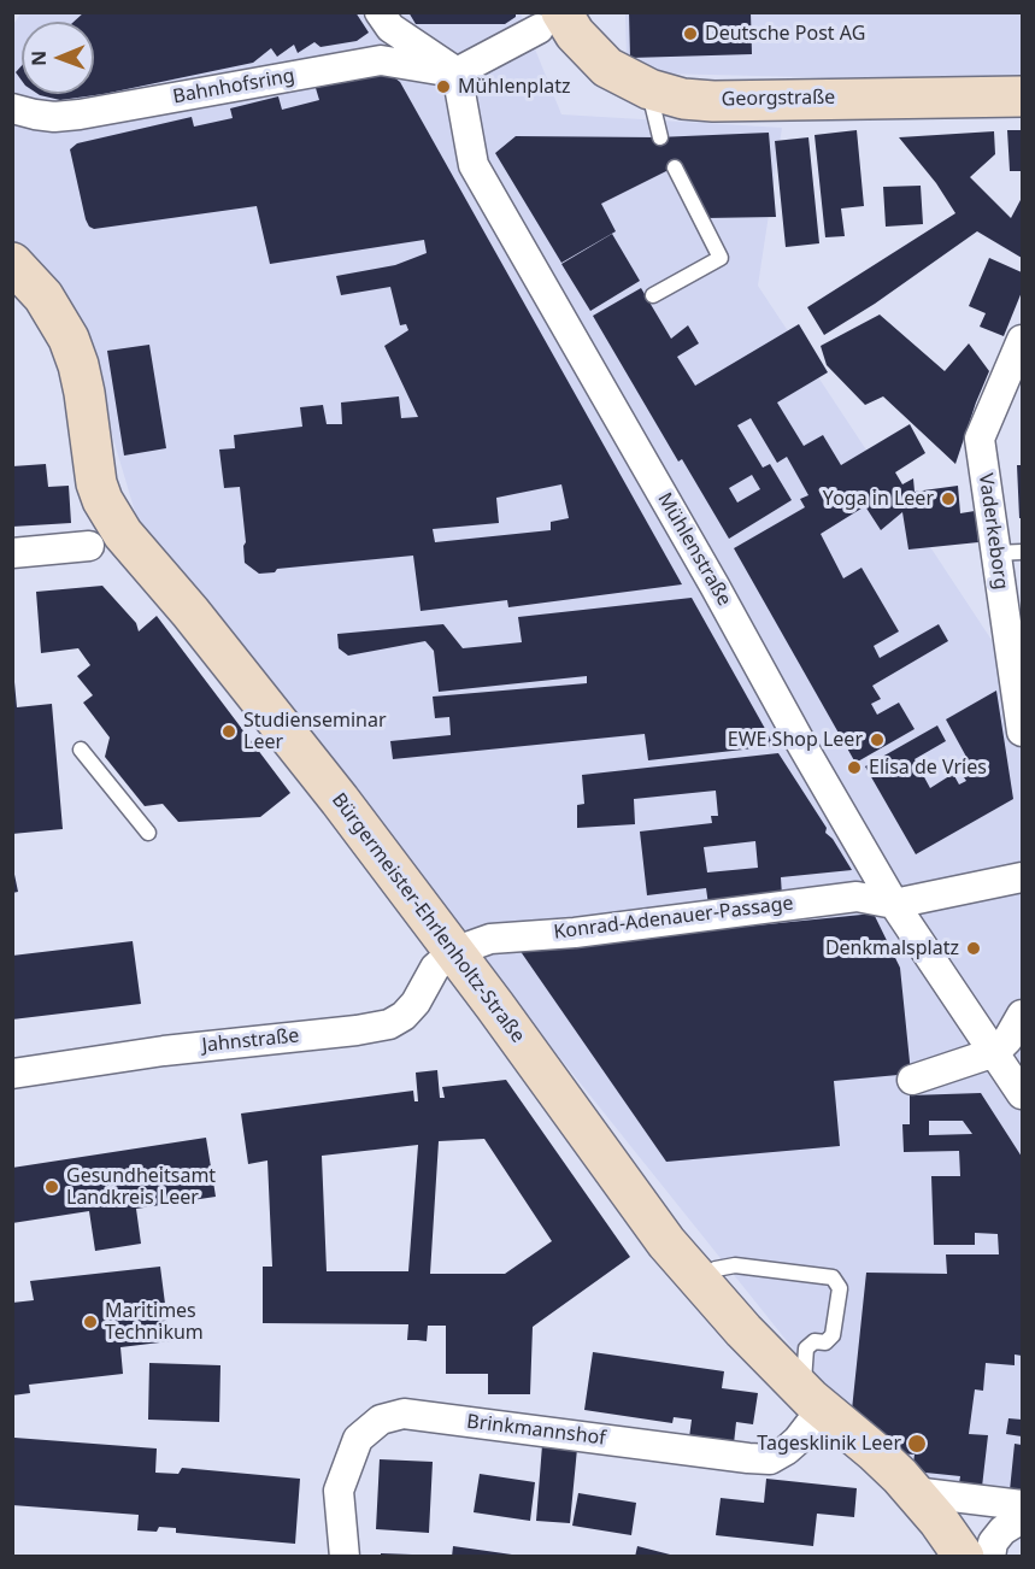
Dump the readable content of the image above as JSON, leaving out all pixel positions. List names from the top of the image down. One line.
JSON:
{"streets":{"main road":["Georgstraße","Bürgermeister-Ehrlenholtz-Straße"],"street":["Bahnhofsring","Vaderkeborg","Mühlenstraße","Konrad-Adenauer-Passage","Jahnstraße","Brinkmannshof"]},"crossings":[["Bahnhofsring","Mühlenstraße"],["Mühlenstraße","Konrad-Adenauer-Passage"],["Bürgermeister-Ehrlenholtz-Straße","Konrad-Adenauer-Passage"],["Bürgermeister-Ehrlenholtz-Straße","Jahnstraße"],["Bürgermeister-Ehrlenholtz-Straße","Brinkmannshof"],["Konrad-Adenauer-Passage","Jahnstraße"]],"places":["Deutsche Post AG","Mühlenplatz","Yoga in Leer","Studienseminar Leer","EWE Shop Leer","Elisa de Vries","Denkmalsplatz","Gesundheitsamt Landkreis Leer","Maritimes Technikum","Tagesklinik Leer"],"north":"left"}
